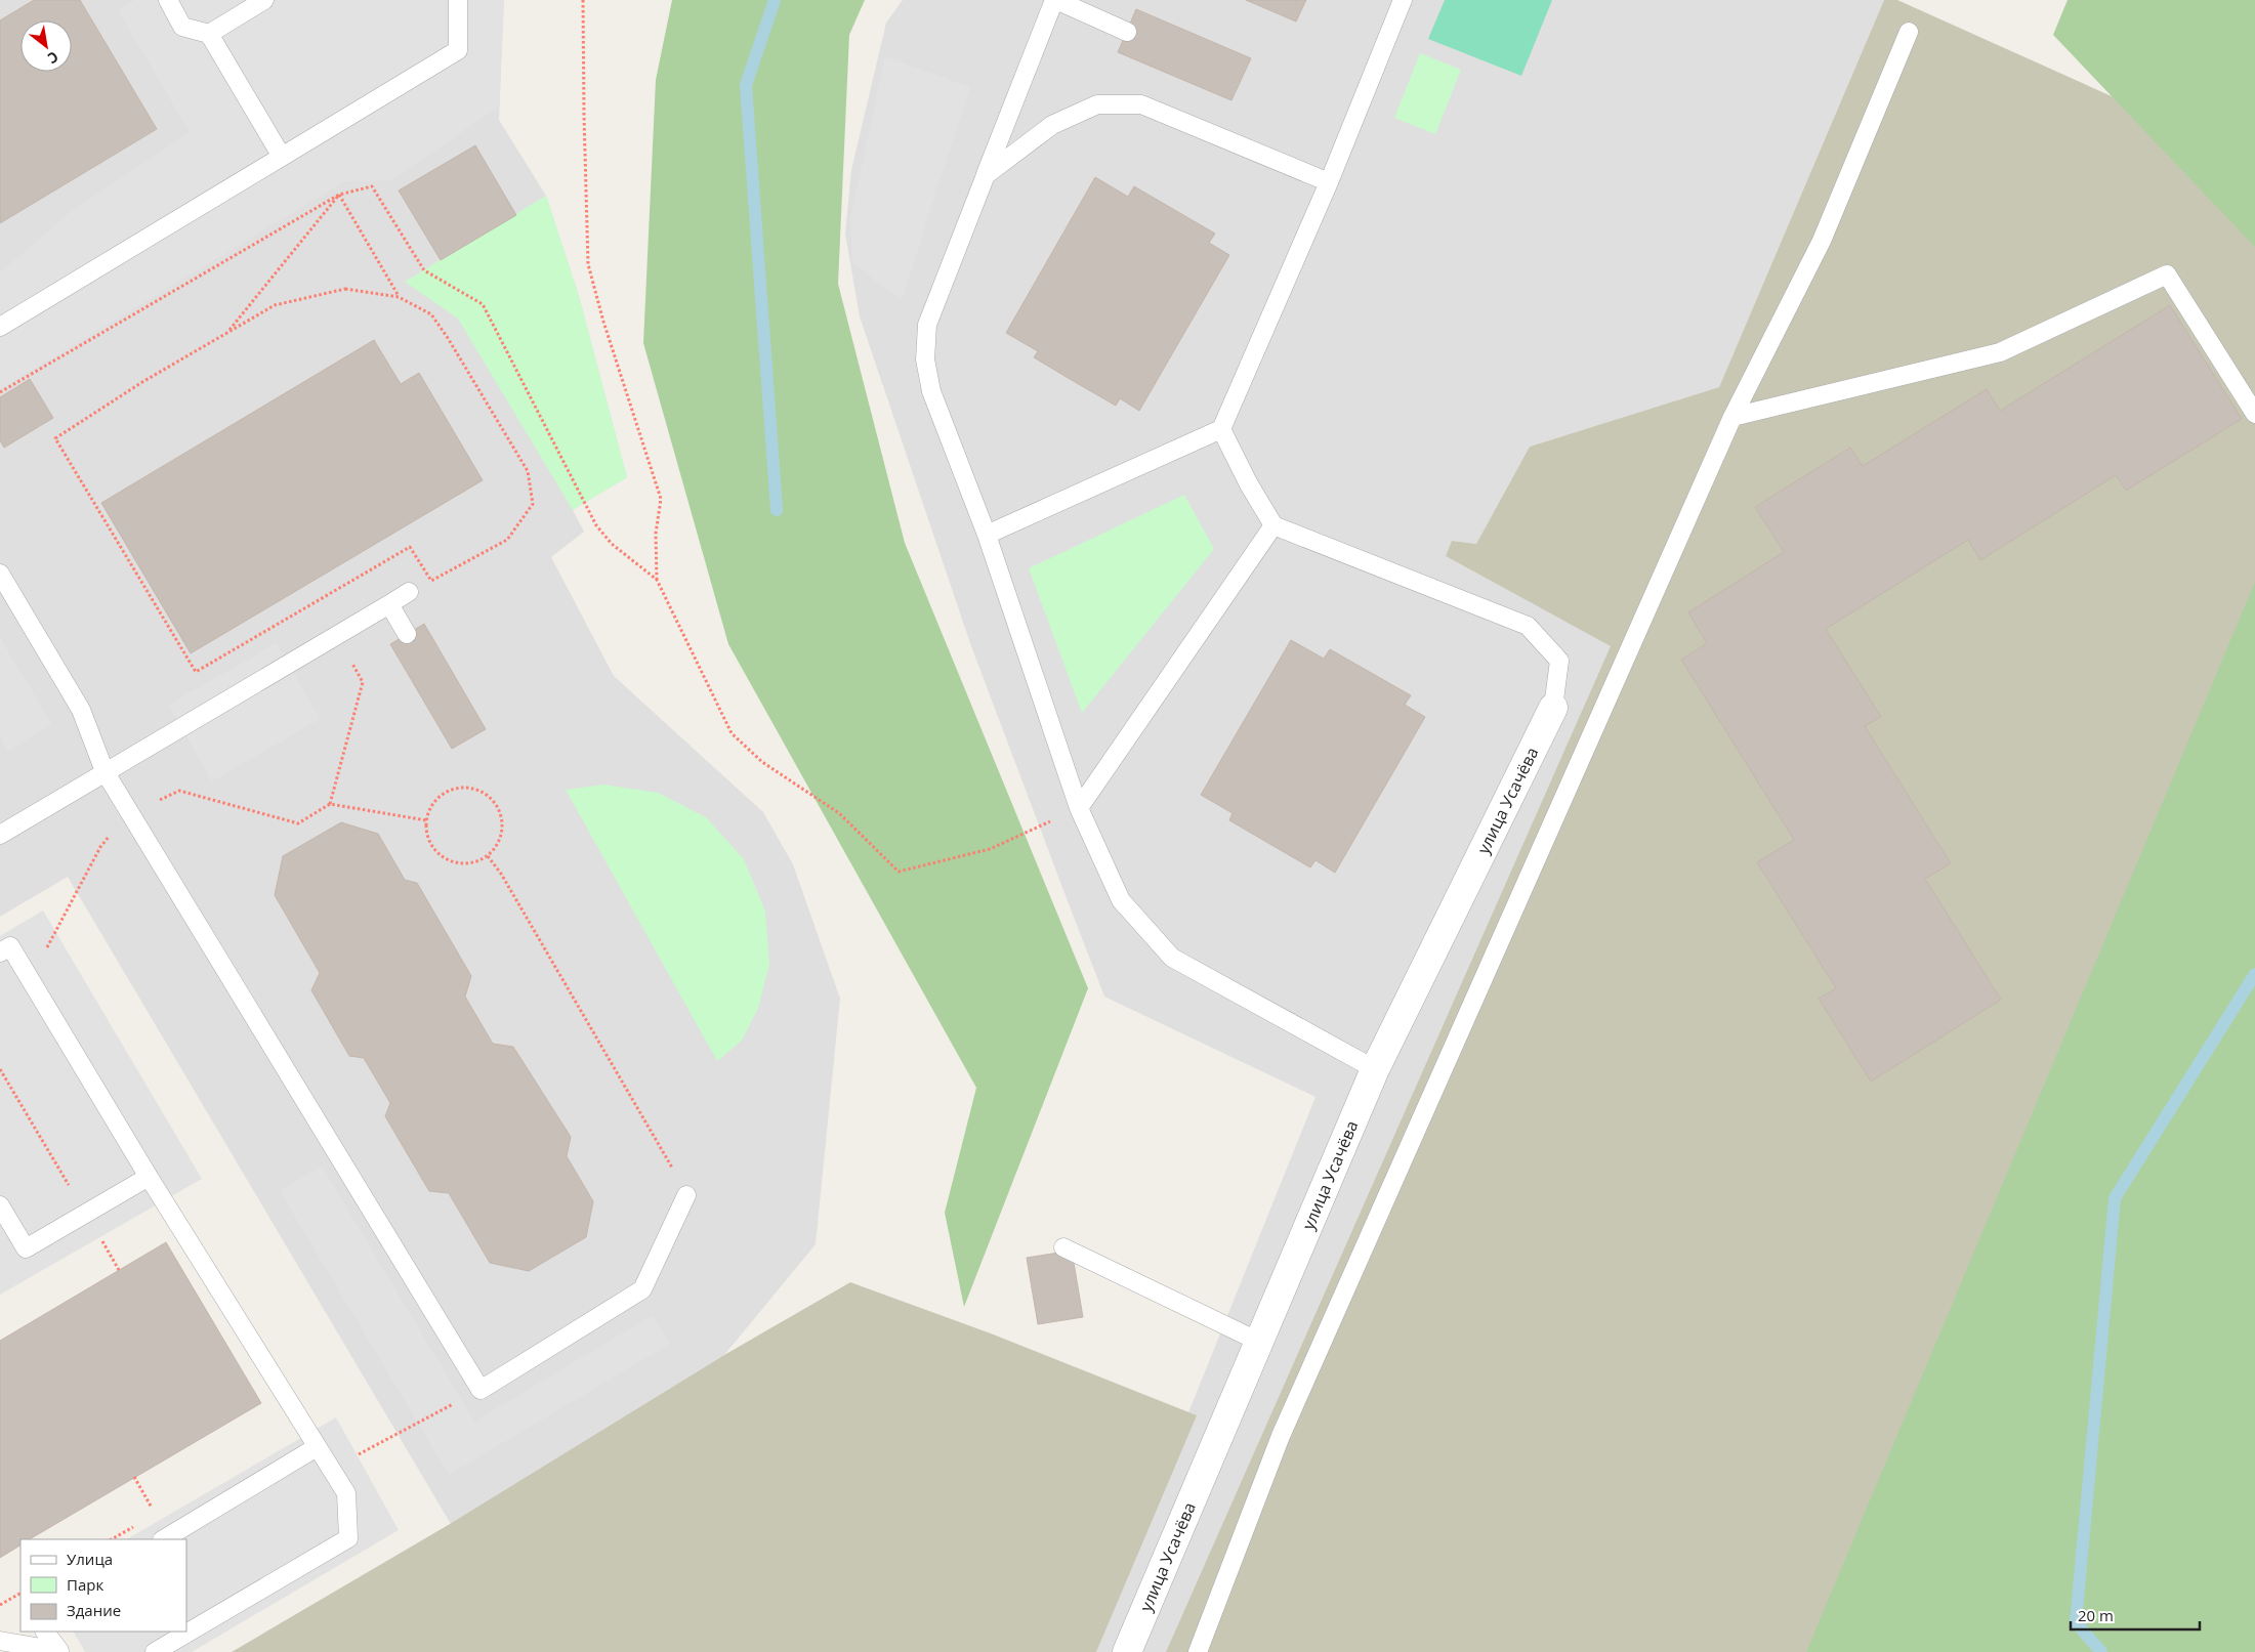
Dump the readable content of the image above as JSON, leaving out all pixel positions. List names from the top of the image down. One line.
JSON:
{"streets":{"street":["улица Усачёва"]},"legend":["Улица","Парк","Здание"],"scale_bar":"20 m","north":"bottom right"}
